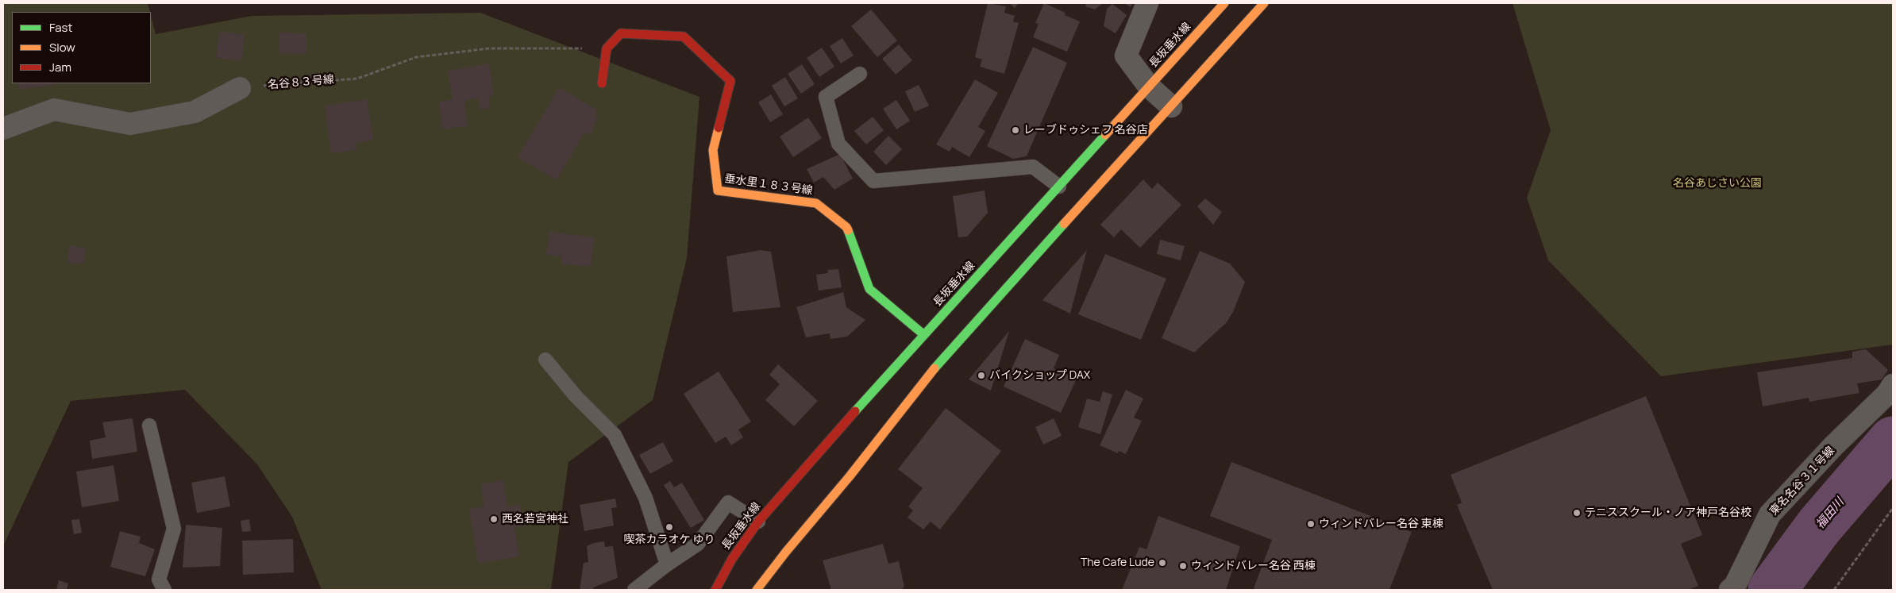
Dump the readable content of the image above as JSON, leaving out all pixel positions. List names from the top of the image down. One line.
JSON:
{"streets":{"main road":["長坂垂水線","垂水里１８３号線"],"street":["東名名谷３１号線"],"path":["名谷８３号線"]},"crossings":[["長坂垂水線","垂水里１８３号線"],["名谷８３号線","垂水里１８３号線"]],"water":["福田川"],"parks":["名谷あじさい公園"],"places":["レーブドゥシェフ 名谷店","バイクショップ DAX","テニススクール・ノア神戸名谷校","西名若宮神社","ウィンドバレー名谷 東棟","喫茶カラオケ ゆり","The Cafe Lude","ウィンドバレー名谷 西棟"],"legend":["Fast","Slow","Jam"]}
